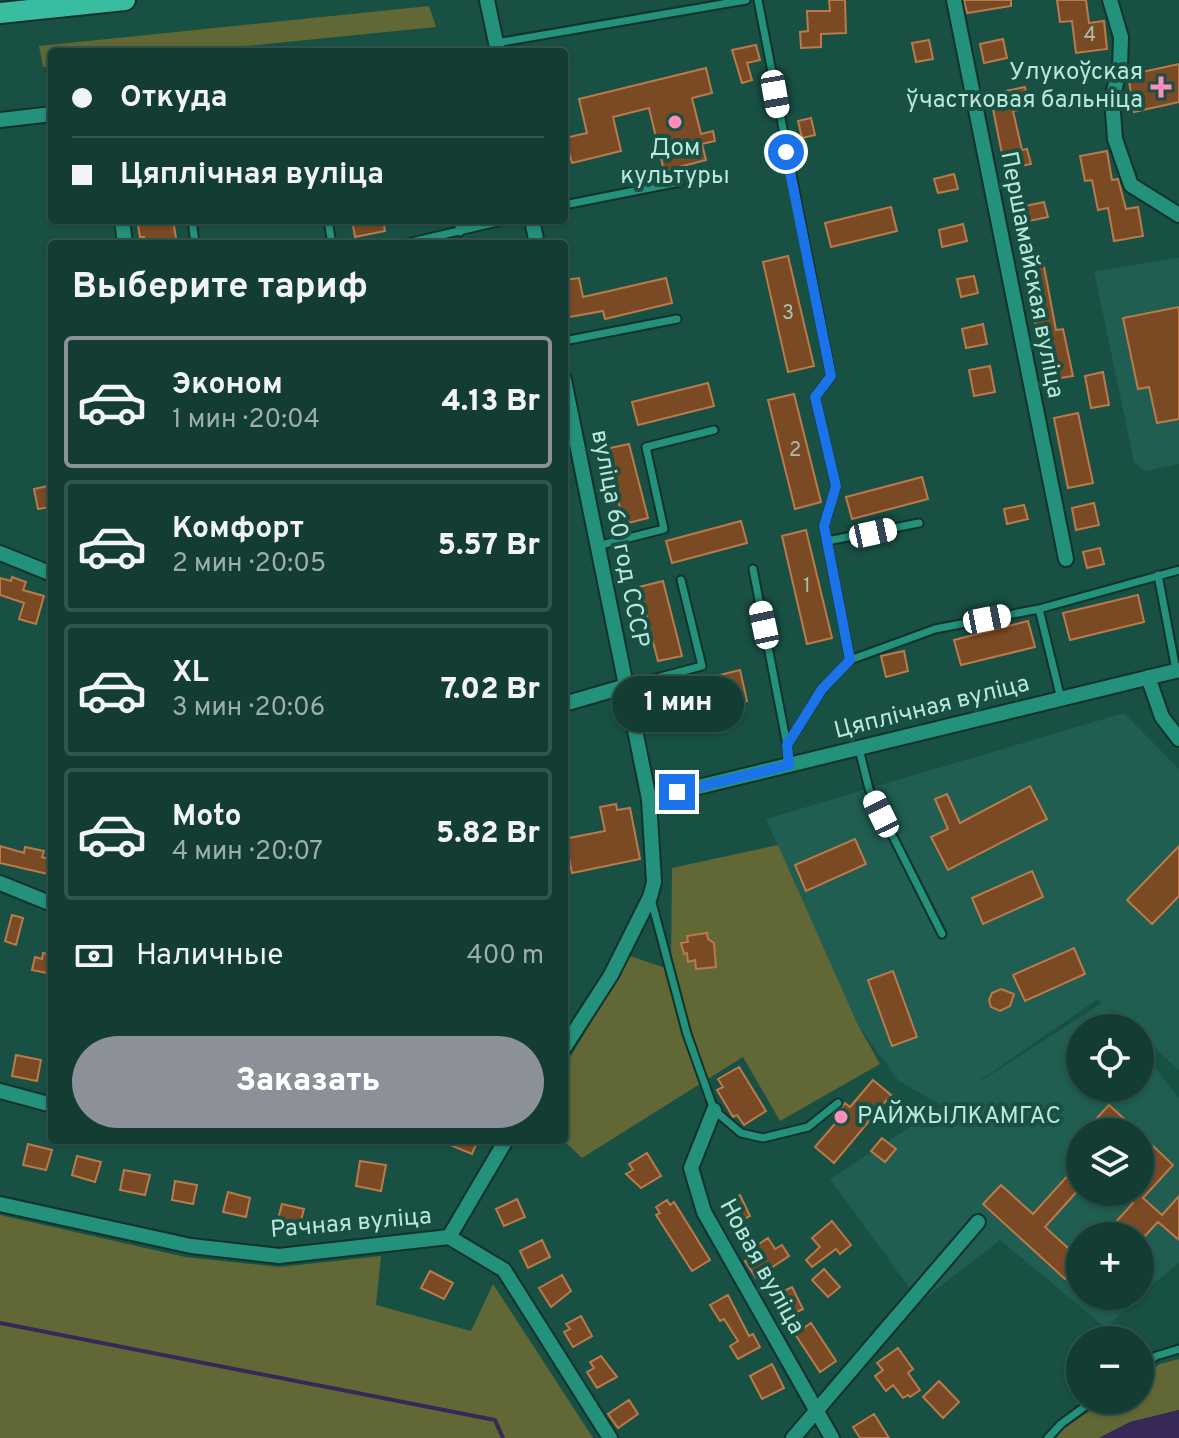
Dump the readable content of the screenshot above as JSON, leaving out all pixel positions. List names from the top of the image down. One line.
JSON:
{"streets":{"street":["Першамайская вуліца","вуліца 60 год СССР","Цяплічная вуліца","Рачная вуліца","Новая вуліца"]},"crossings":[["вуліца 60 год СССР","Цяплічная вуліца"]],"places":{"health":["Улукоўская ўчастковая бальніца"],"other":["Дом культуры","РАЙЖЫЛКАМГАС"]},"house_numbers":["4","3","2","1"],"page":{"banner":["Откуда","Цяплічная вуліца"],"heading":"Выберите тариф","list":[{"name":"Эконом","note":"1 мин · 20:04","value":"4.13 Br"},{"name":"Комфорт","note":"2 мин · 20:05","value":"5.57 Br"},{"name":"XL","note":"3 мин · 20:06","value":"7.02 Br"},{"name":"Moto","note":"4 мин · 20:07","value":"5.82 Br"}],"bubble":"1 мин","pay":["Наличные","400 m"],"map_buttons":["+","−"],"buttons":"Заказать"}}
